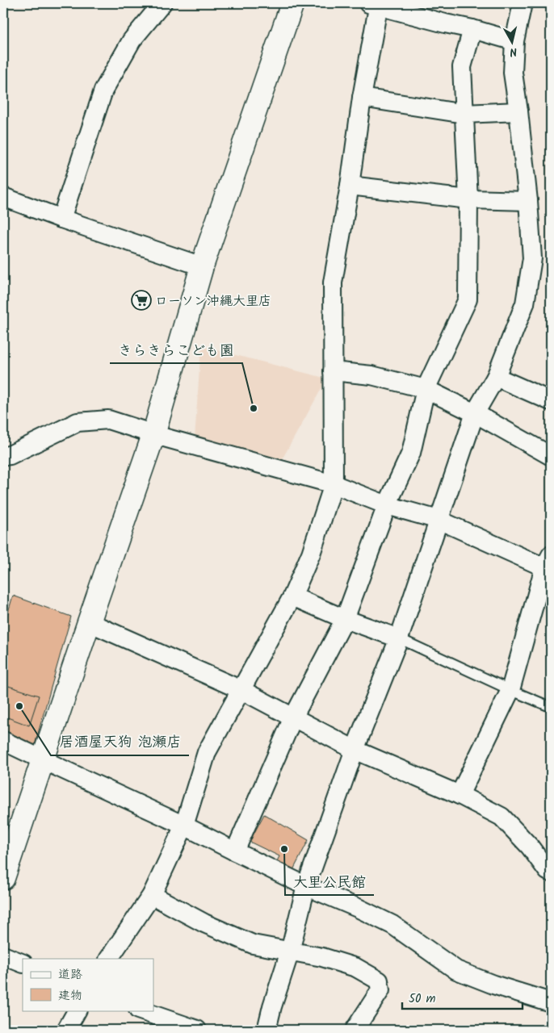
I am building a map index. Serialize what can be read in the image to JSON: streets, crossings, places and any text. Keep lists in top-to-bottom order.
{
  "places": {
    "supermarket": ["ローソン沖縄大里店"],
    "other": ["きらきらこども園", "居酒屋天狗 泡瀬店", "大里公民館"]
  },
  "legend": ["道路", "建物"],
  "scale_bar": "50 m",
  "north": "bottom"
}
